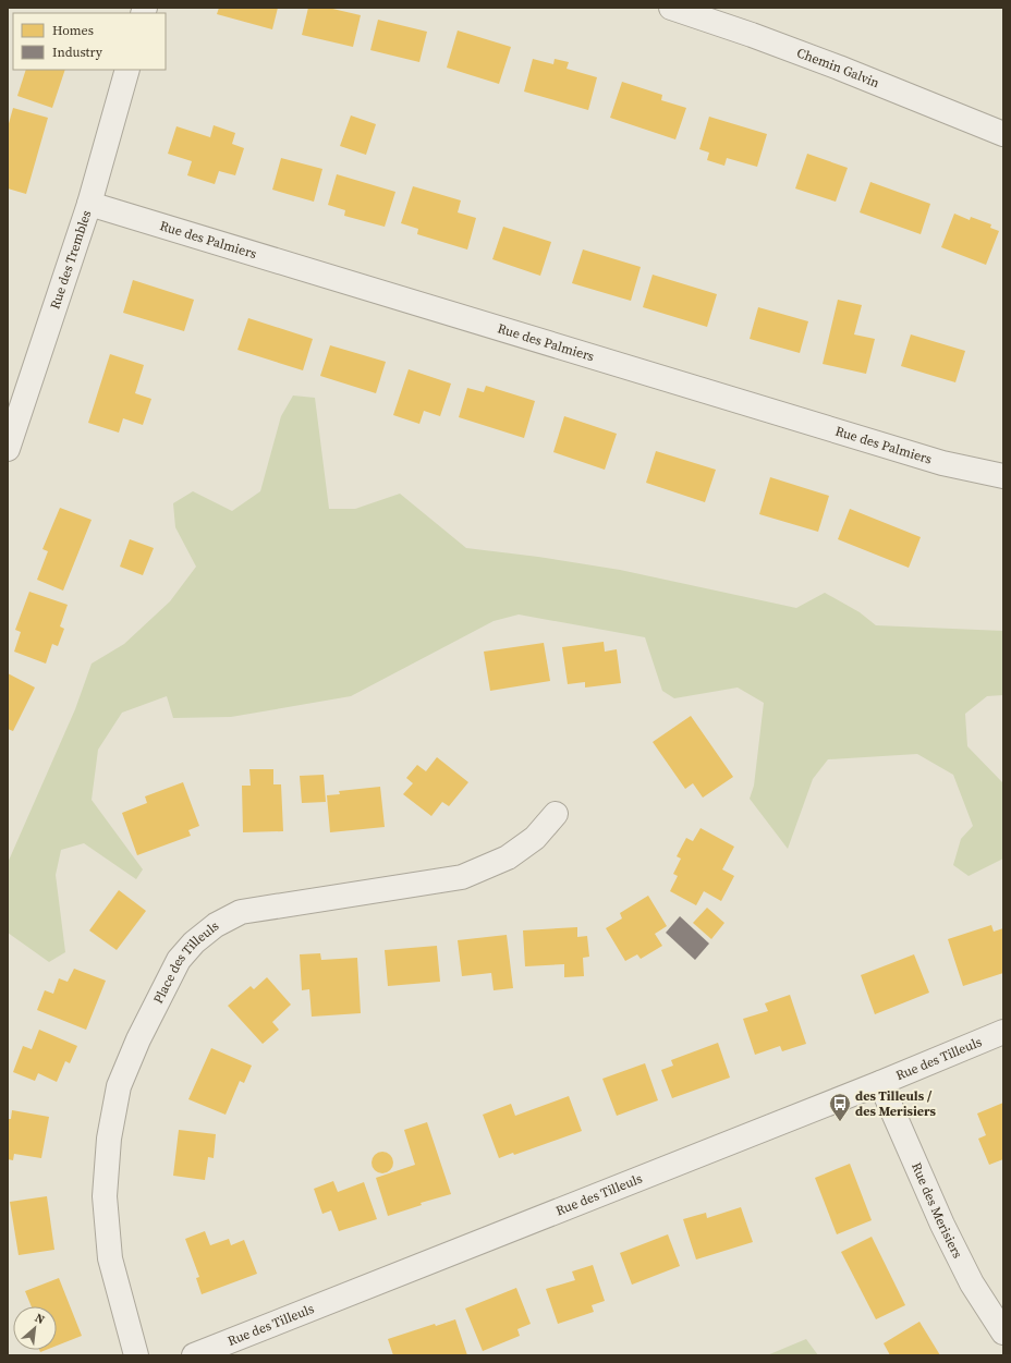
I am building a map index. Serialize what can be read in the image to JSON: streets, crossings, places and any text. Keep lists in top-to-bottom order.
{
  "streets": {
    "street": [
      "Chemin Galvin",
      "Rue des Palmiers",
      "Rue des Trembles",
      "Place des Tilleuls",
      "Rue des Tilleuls",
      "Rue des Merisiers"
    ]
  },
  "crossings": [
    ["Rue des Palmiers", "Rue des Trembles"],
    ["Rue des Tilleuls", "Rue des Merisiers"]
  ],
  "places": {
    "bus stop": ["des Tilleuls / des Merisiers"]
  },
  "legend": ["Homes", "Industry"],
  "north": "top right"
}
